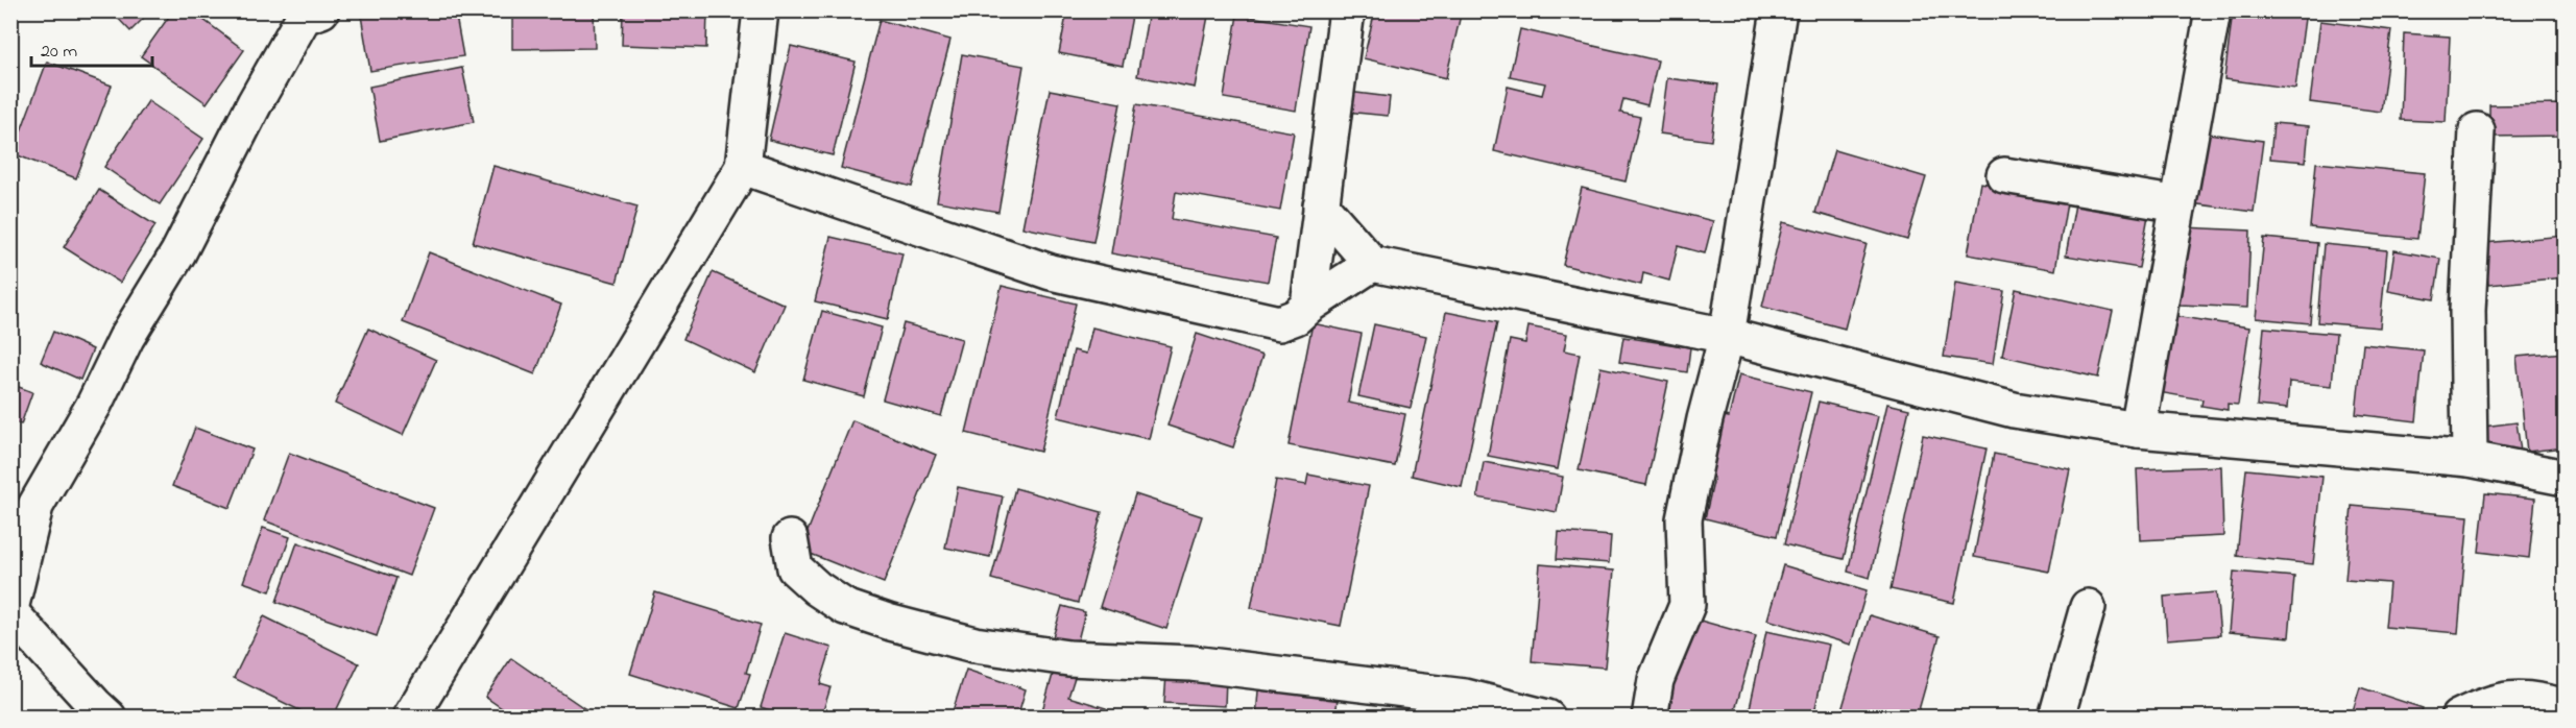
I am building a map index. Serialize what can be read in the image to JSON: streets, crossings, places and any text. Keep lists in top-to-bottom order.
{
  "scale_bar": "20 m"
}
